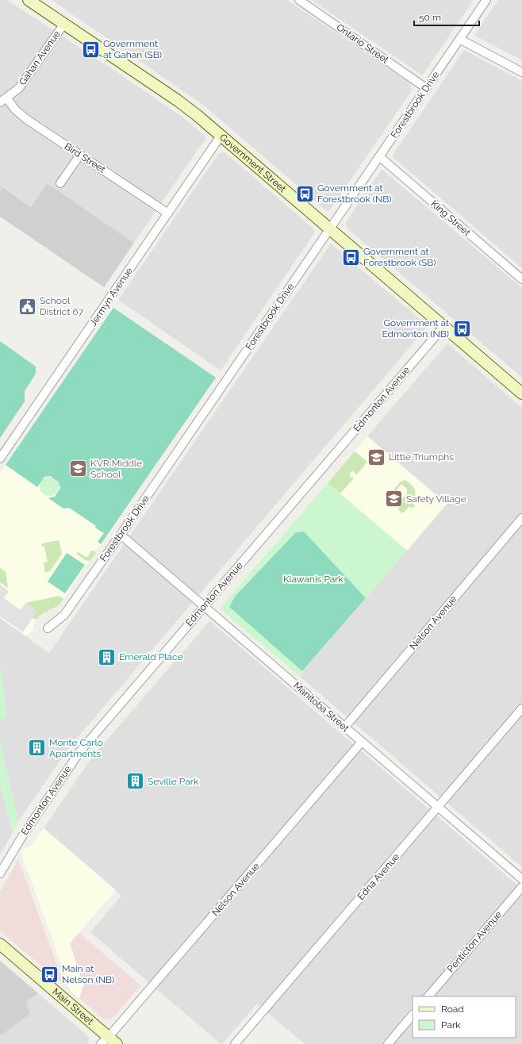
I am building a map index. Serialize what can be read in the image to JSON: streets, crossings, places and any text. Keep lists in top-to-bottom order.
{
  "streets": {
    "street": [
      "Ontario Street",
      "Gahan Avenue",
      "Forestbrook Drive",
      "Bird Street",
      "Government Street",
      "King Street",
      "Jermyn Avenue",
      "Edmonton Avenue",
      "Nelson Avenue",
      "Manitoba Street",
      "Edna Avenue",
      "Penticton Avenue",
      "Main Street"
    ]
  },
  "crossings": [
    ["Ontario Street", "Forestbrook Drive"],
    ["Gahan Avenue", "Bird Street"],
    ["Gahan Avenue", "Government Street"],
    ["Forestbrook Drive", "Government Street"],
    ["Forestbrook Drive", "King Street"],
    ["Forestbrook Drive", "Manitoba Street"],
    ["Bird Street", "Jermyn Avenue"],
    ["Government Street", "Jermyn Avenue"],
    ["Government Street", "Edmonton Avenue"],
    ["Edmonton Avenue", "Manitoba Street"],
    ["Nelson Avenue", "Manitoba Street"],
    ["Nelson Avenue", "Main Street"],
    ["Manitoba Street", "Edna Avenue"]
  ],
  "parks": ["Kiawanis Park"],
  "places": {
    "bus stop": [
      "Government at Gahan (SB)",
      "Government at Forestbrook (NB)",
      "Government at Forestbrook (SB)",
      "Government at Edmonton (NB)",
      "Main at Nelson (NB)"
    ],
    "public building": ["School District 67"],
    "school or university": ["Little Triumphs", "KVR Middle School", "Safety Village"],
    "building": ["Emerald Place", "Monte Carlo Apartments", "Seville Park"]
  },
  "legend": ["Road", "Park"],
  "scale_bar": "50 m"
}
